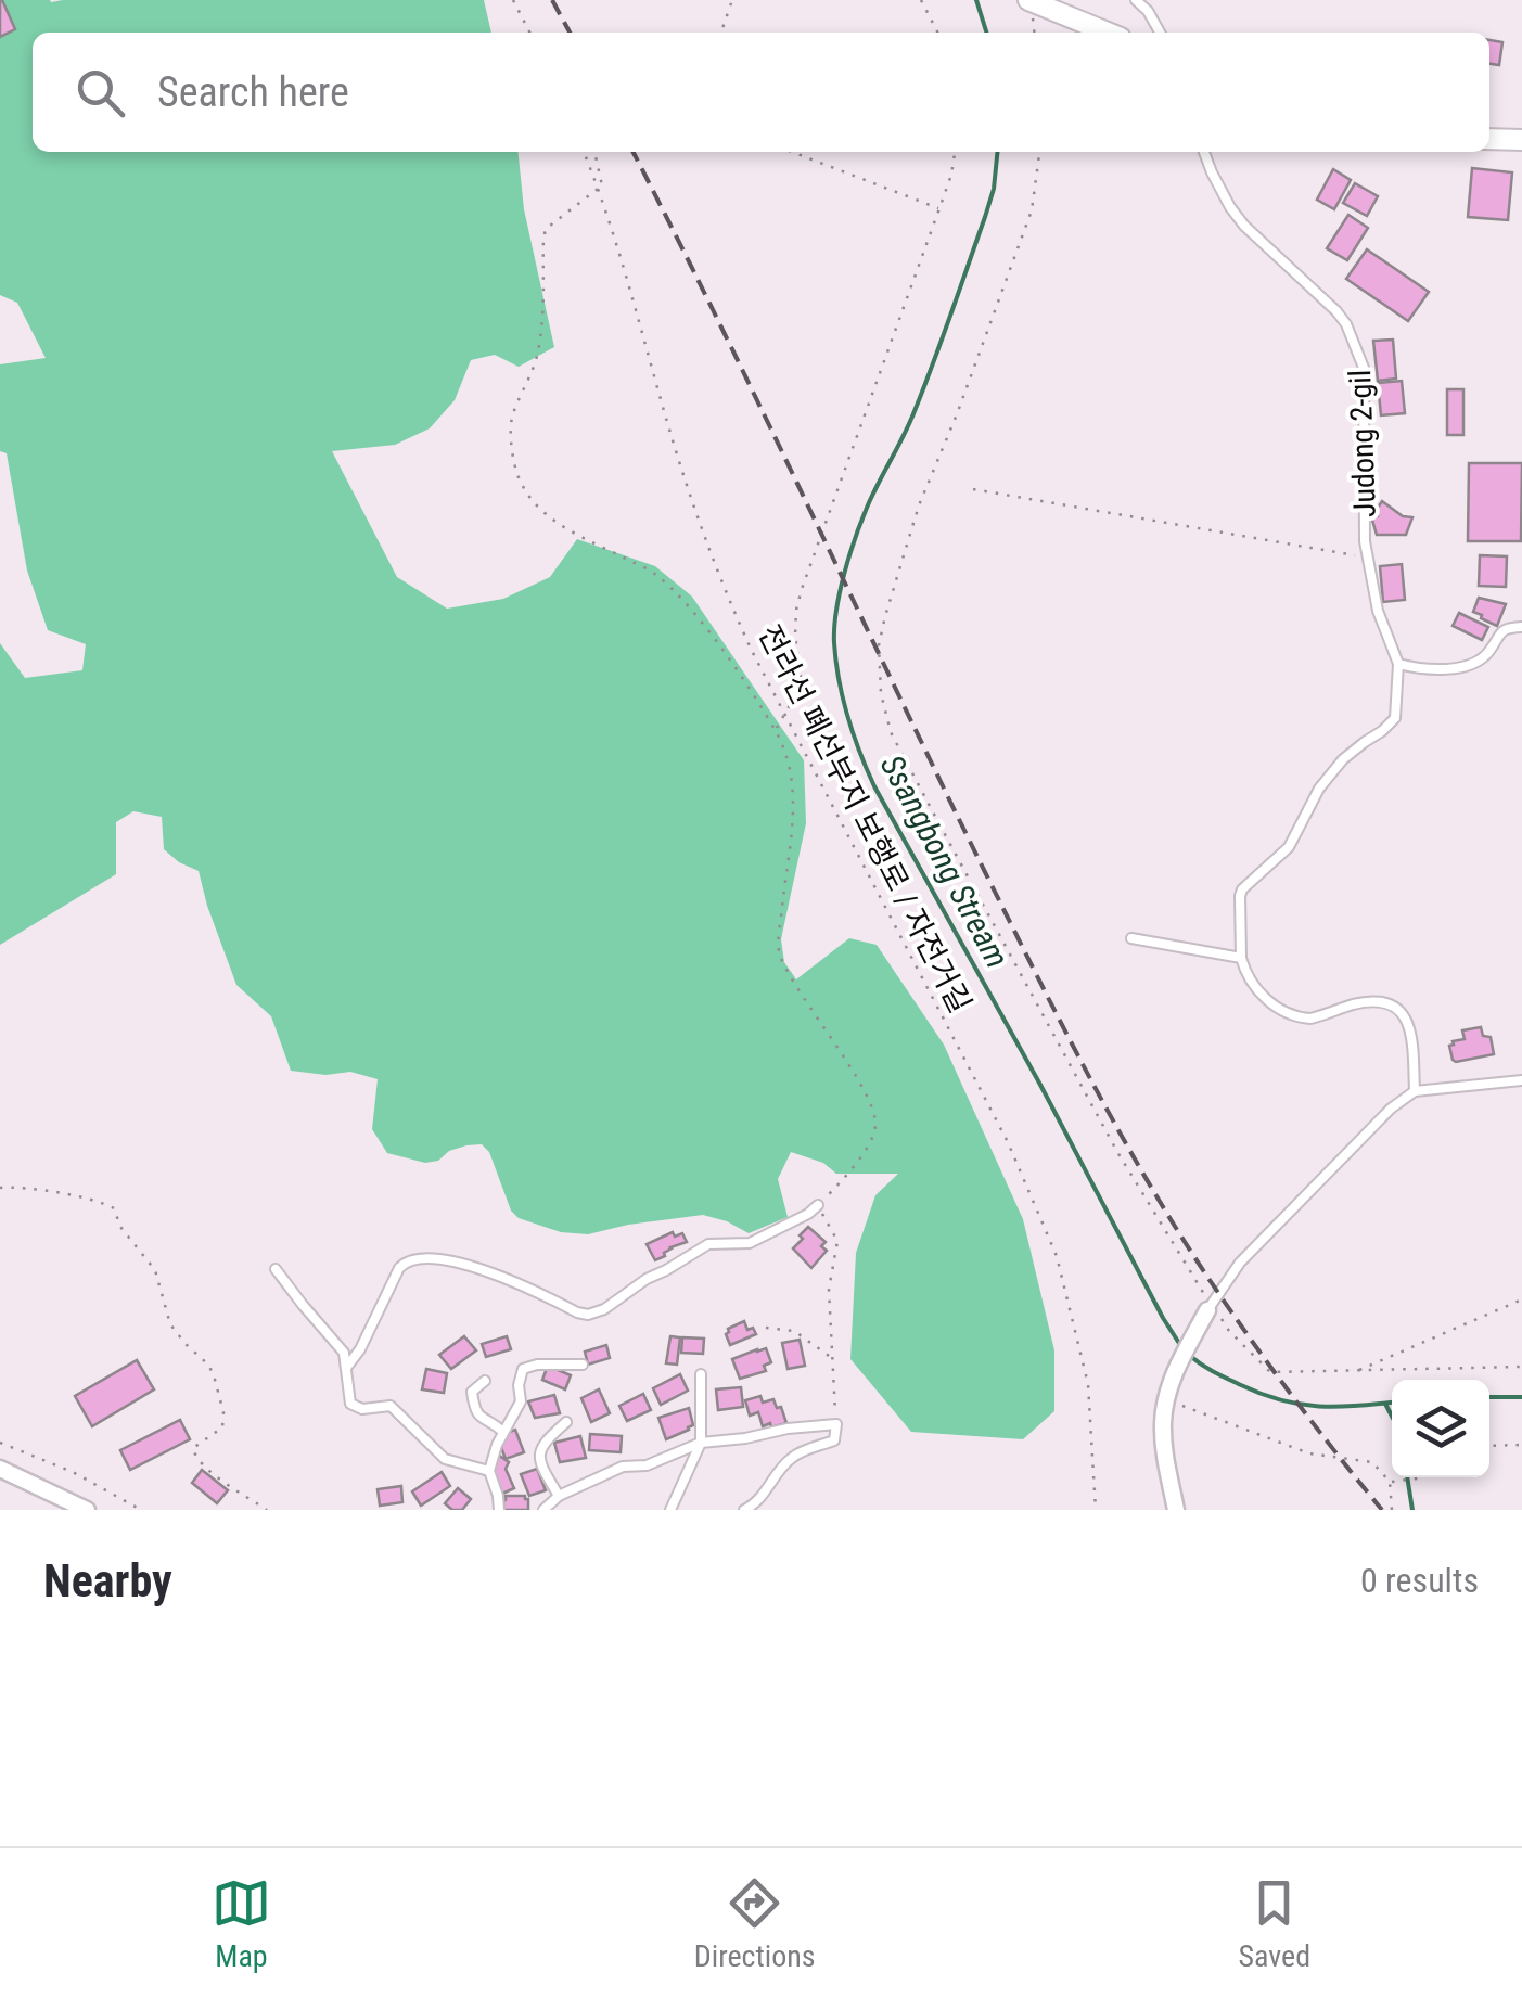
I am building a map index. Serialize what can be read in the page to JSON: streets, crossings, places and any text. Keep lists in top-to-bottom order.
{
  "streets": {
    "lane": ["Judong 2-gil"],
    "path": ["전라선 폐선부지 보행로 / 자전거길"]
  },
  "water": ["Ssangbong Stream"],
  "page": {
    "search": "Search here",
    "heading": ["Nearby", "0 results"],
    "nav": ["Map", "Directions", "Saved"]
  }
}
